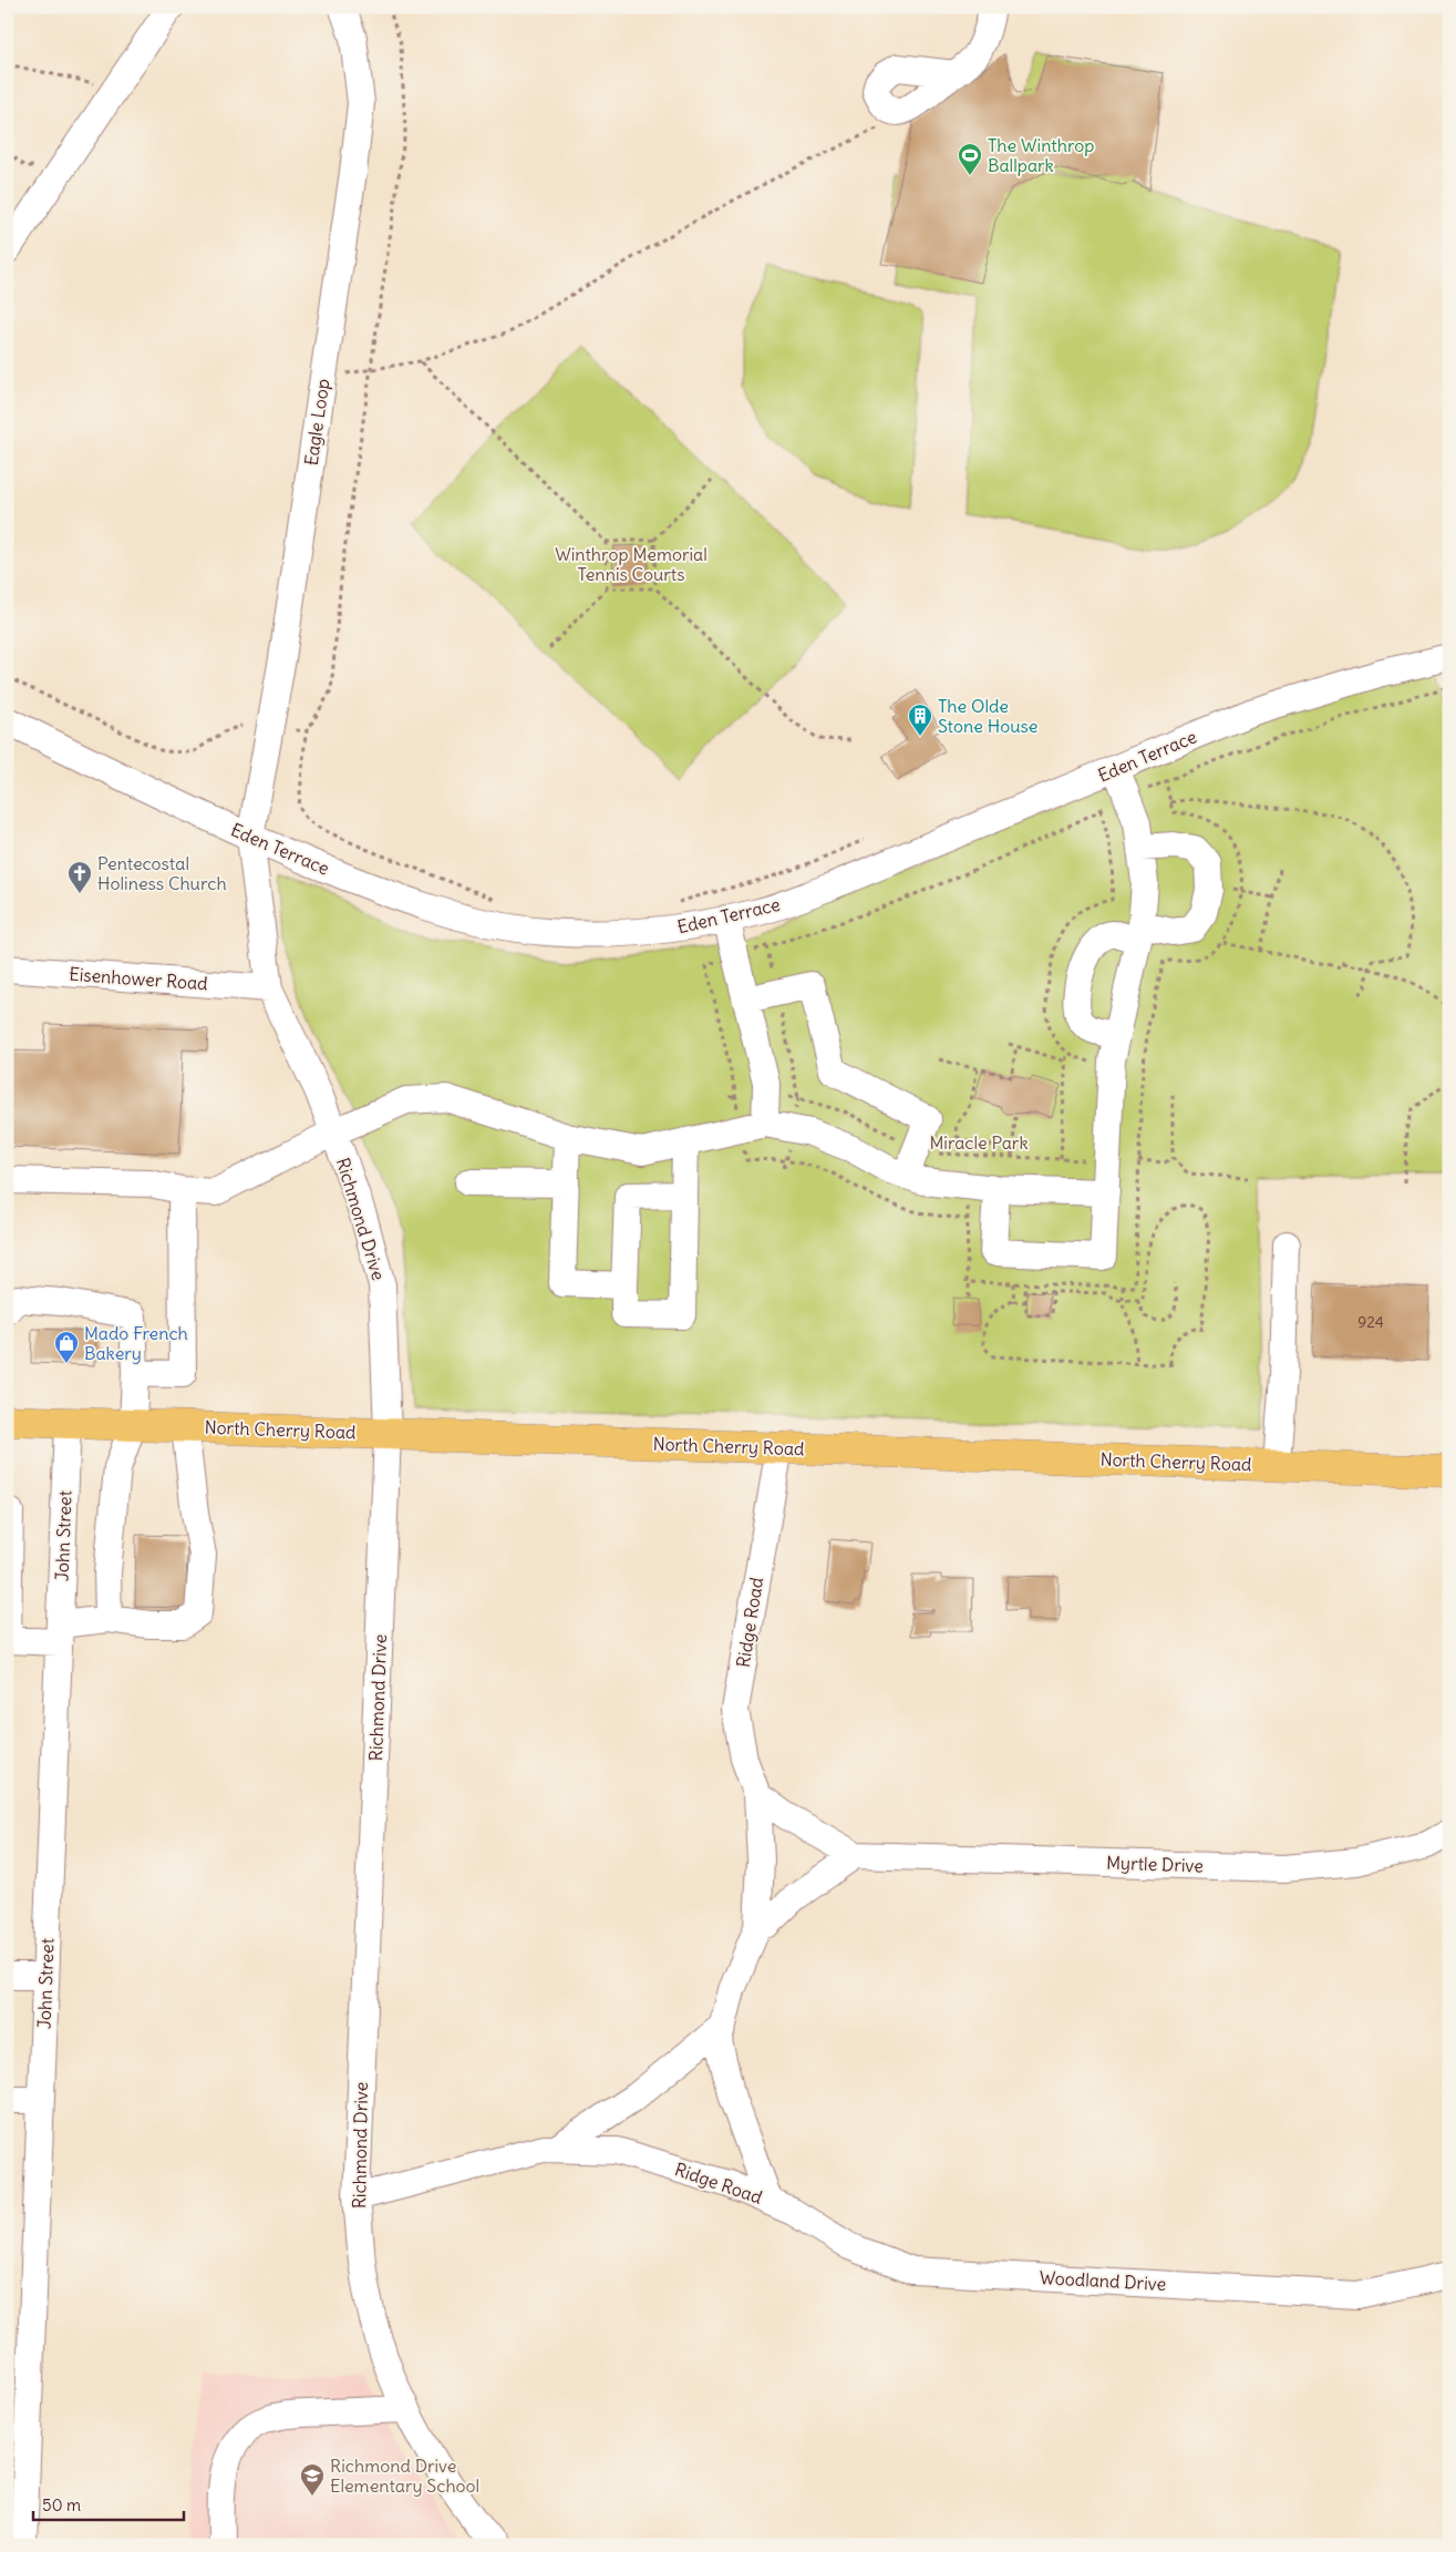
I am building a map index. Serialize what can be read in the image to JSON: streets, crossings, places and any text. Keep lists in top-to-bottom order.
{
  "streets": {
    "main road": ["North Cherry Road"],
    "street": [
      "Eagle Loop",
      "Eden Terrace",
      "Eisenhower Road",
      "Richmond Drive",
      "John Street",
      "Ridge Road",
      "Myrtle Drive",
      "Woodland Drive"
    ]
  },
  "crossings": [
    ["Eagle Loop", "Eden Terrace"],
    ["Eagle Loop", "Richmond Drive"],
    ["Eden Terrace", "Richmond Drive"],
    ["Eisenhower Road", "Richmond Drive"],
    ["Richmond Drive", "North Cherry Road"],
    ["Richmond Drive", "Ridge Road"],
    ["North Cherry Road", "John Street"],
    ["North Cherry Road", "Ridge Road"],
    ["Ridge Road", "Woodland Drive"]
  ],
  "parks": ["Winthrop Memorial Tennis Courts", "Miracle Park"],
  "places": {
    "sports": ["The Winthrop Ballpark"],
    "building": ["The Olde Stone House"],
    "church": ["Pentecostal Holiness Church"],
    "shop": ["Mado French Bakery"],
    "school or university": ["Richmond Drive Elementary School"]
  },
  "house_numbers": ["924"],
  "scale_bar": "50 m"
}
